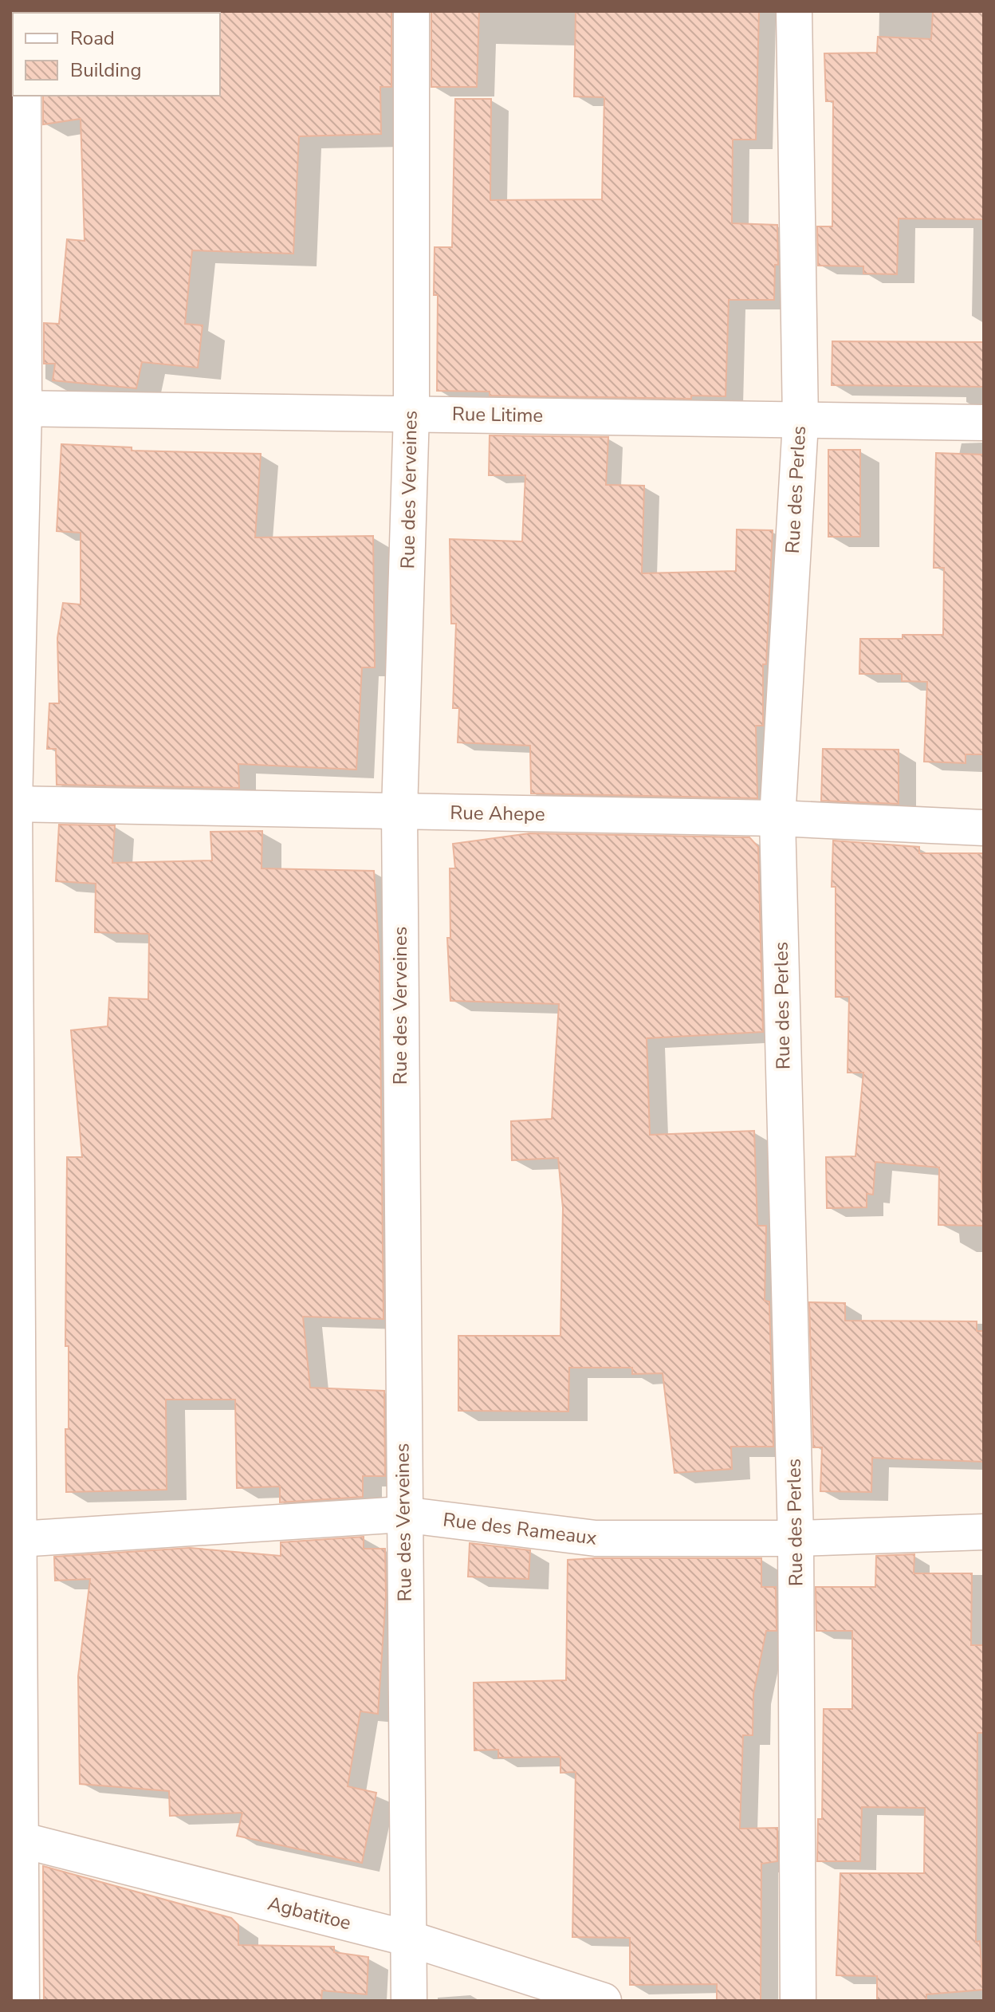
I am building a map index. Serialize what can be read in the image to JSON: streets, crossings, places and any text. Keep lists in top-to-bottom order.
{
  "streets": {
    "street": [
      "Rue Litime",
      "Rue des Verveines",
      "Rue des Perles",
      "Rue Ahepe",
      "Rue des Rameaux",
      "Agbatitoe"
    ]
  },
  "crossings": [
    ["Rue Litime", "Rue des Verveines"],
    ["Rue Litime", "Rue des Perles"],
    ["Rue des Verveines", "Rue Ahepe"],
    ["Rue des Verveines", "Rue des Rameaux"],
    ["Rue des Verveines", "Agbatitoe"],
    ["Rue des Perles", "Rue Ahepe"],
    ["Rue des Perles", "Rue des Rameaux"]
  ],
  "legend": ["Road", "Building"]
}
